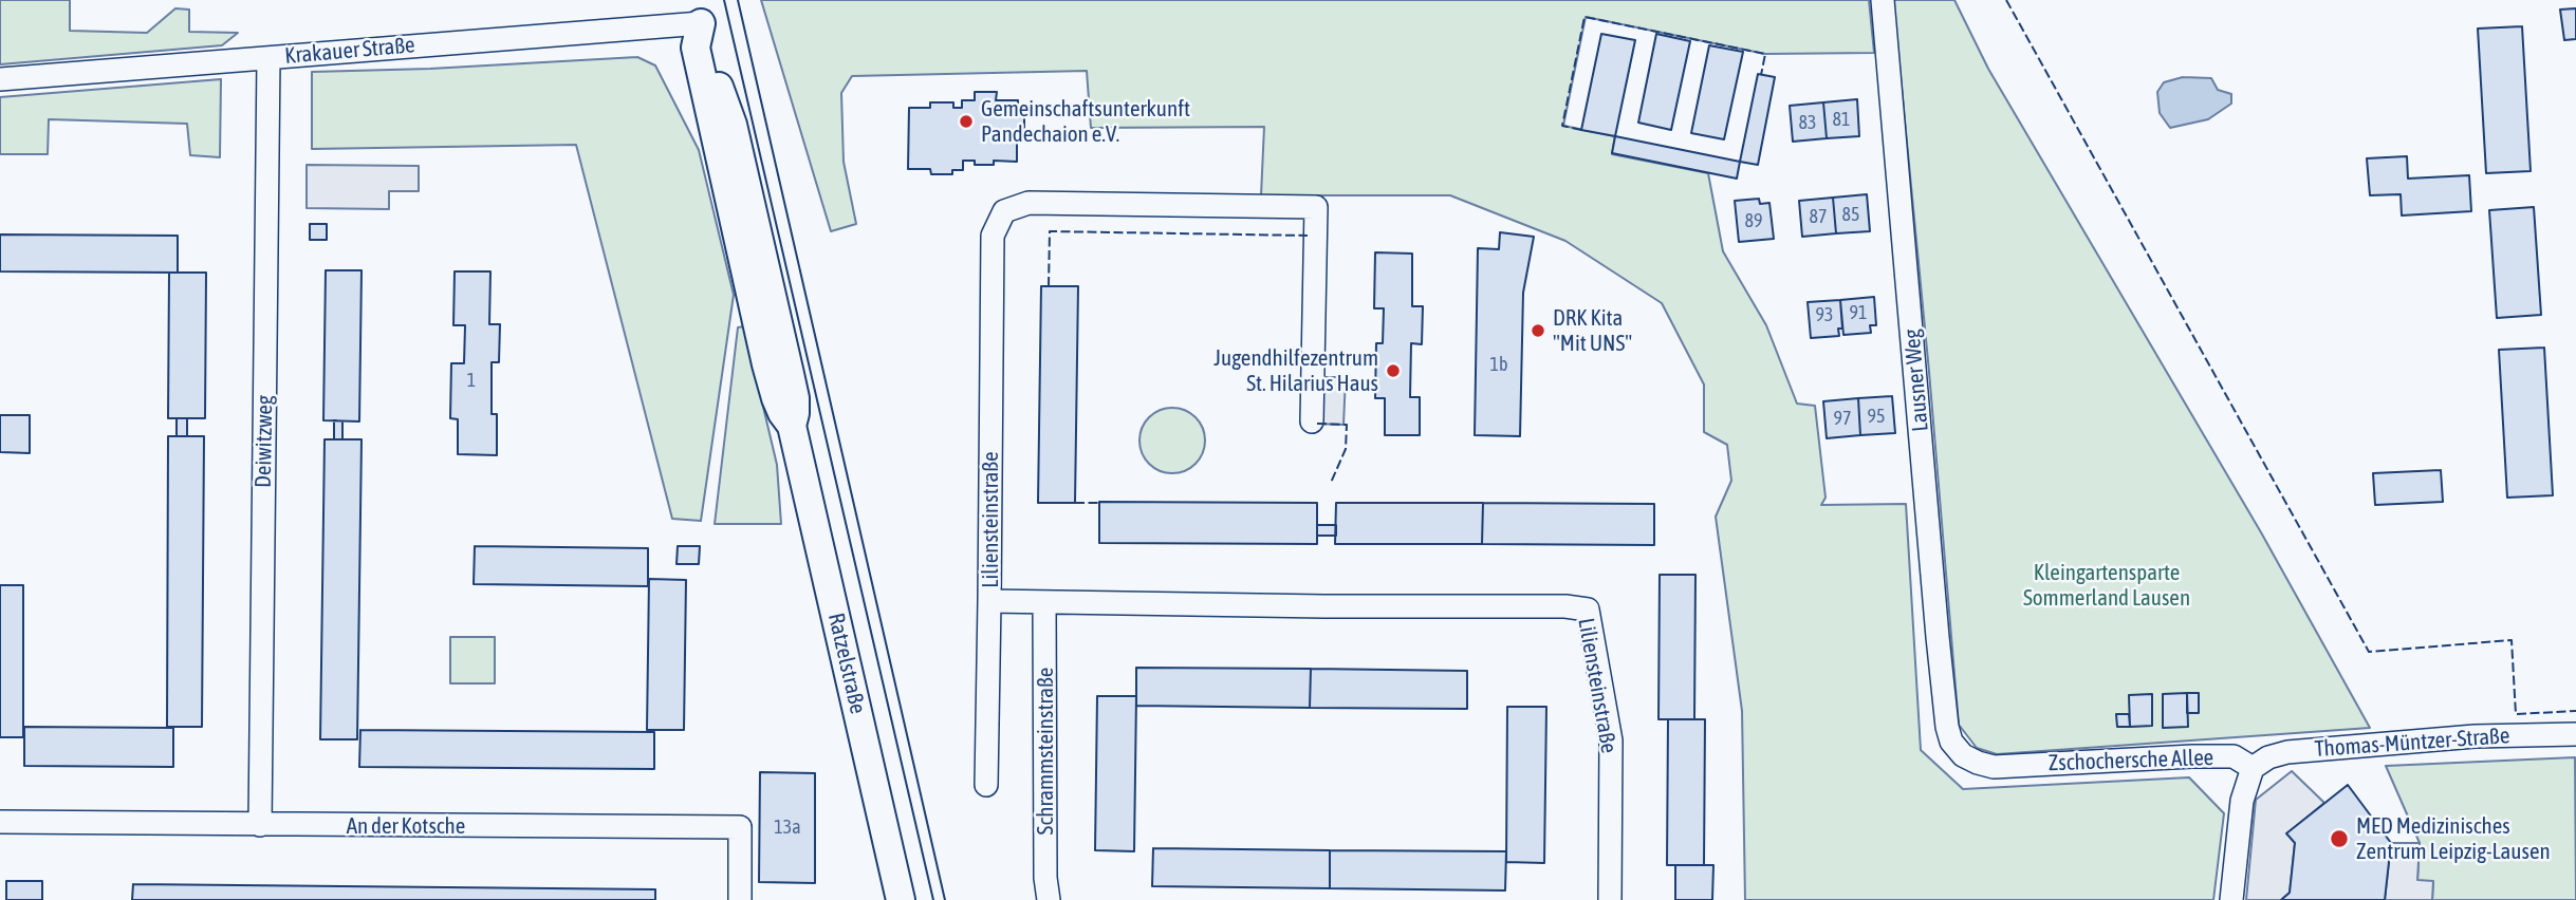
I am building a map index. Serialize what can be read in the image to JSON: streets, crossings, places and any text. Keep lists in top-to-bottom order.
{
  "streets": {
    "main road": ["Ratzelstraße"],
    "street": [
      "Krakauer Straße",
      "Lausner Weg",
      "Deiwitzweg",
      "Liliensteinstraße",
      "Thomas-Müntzer-Straße",
      "Schrammsteinstraße",
      "Zschochersche Allee",
      "An der Kotsche"
    ]
  },
  "crossings": [
    ["Krakauer Straße", "Deiwitzweg"],
    ["Krakauer Straße", "Ratzelstraße"],
    ["Lausner Weg", "Zschochersche Allee"],
    ["Deiwitzweg", "An der Kotsche"],
    ["Liliensteinstraße", "Schrammsteinstraße"],
    ["Thomas-Müntzer-Straße", "Zschochersche Allee"]
  ],
  "parks": ["Kleingartensparte Sommerland Lausen"],
  "places": [
    "Gemeinschaftsunterkunft Pandechaion e.V.",
    "DRK Kita \"Mit UNS\"",
    "Jugendhilfezentrum St. Hilarius Haus",
    "MED Medizinisches Zentrum Leipzig-Lausen"
  ],
  "house_numbers": [
    "81",
    "83",
    "85",
    "87",
    "89",
    "91",
    "93",
    "1b",
    "1",
    "95",
    "97",
    "13a"
  ]
}
